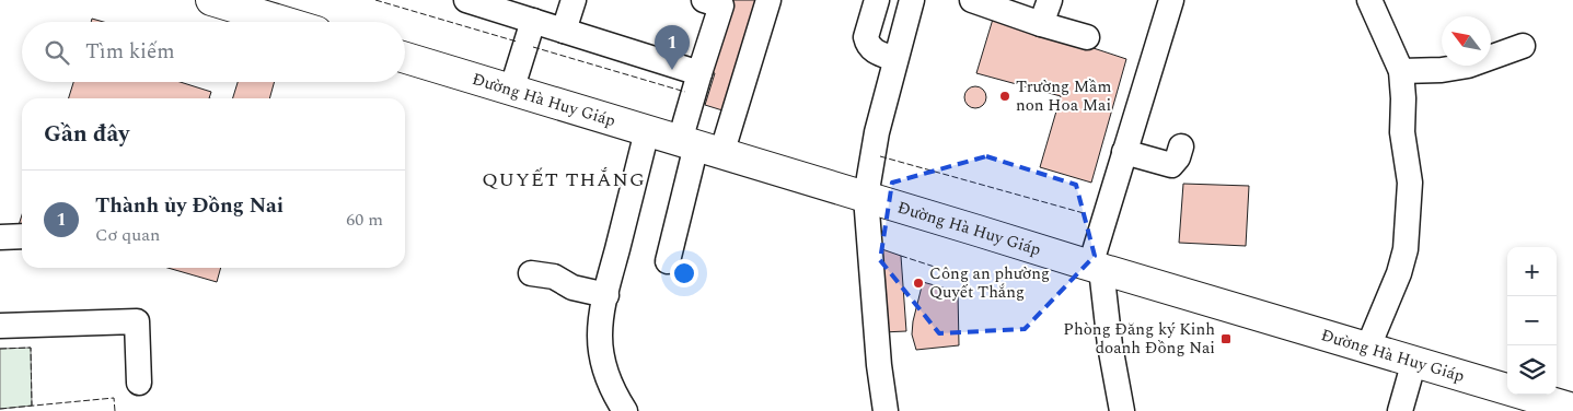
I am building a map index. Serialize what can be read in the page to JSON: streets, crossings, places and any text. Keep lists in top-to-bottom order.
{
  "streets": {
    "main road": ["Đường Hà Huy Giáp"]
  },
  "districts": ["QUYẾT THẮNG"],
  "places": {
    "other": ["Trường Mầm non Hoa Mai", "Công an phường Quyết Thắng"],
    "transit": ["Phòng Đăng ký Kinh doanh Đồng Nai"]
  },
  "north": "top left",
  "page": {
    "search": "Tìm kiếm",
    "pins": "1",
    "heading": "Gần đây",
    "list": [
      {
        "mark": "1",
        "name": "Thành ủy Đồng Nai",
        "note": "Cơ quan",
        "value": "60 m"
      }
    ],
    "map_buttons": ["+", "−"]
  }
}
